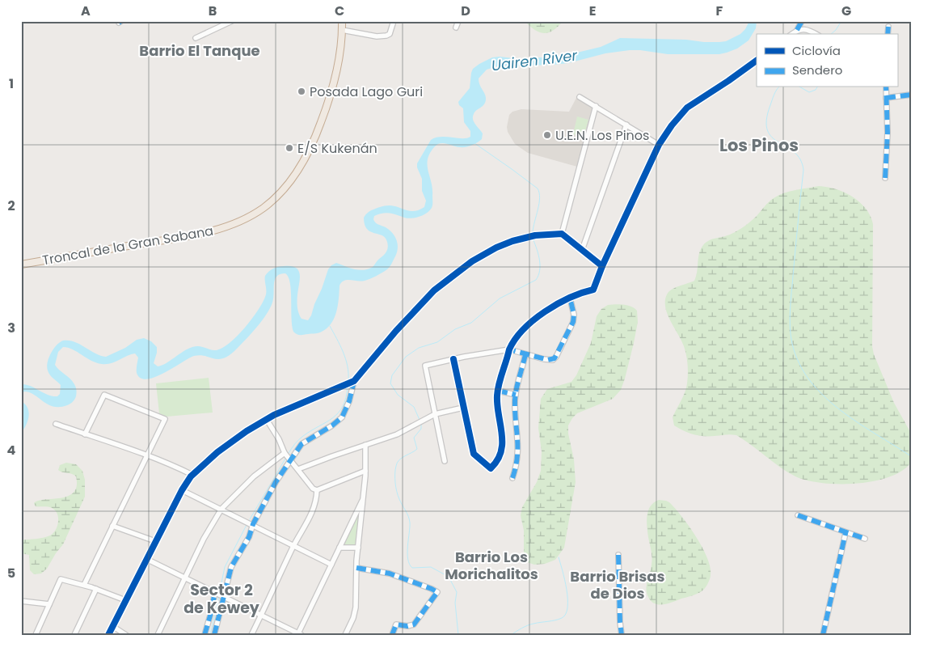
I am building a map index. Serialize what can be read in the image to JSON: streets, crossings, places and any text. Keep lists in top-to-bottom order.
{
  "streets": {
    "highway": ["Troncal de la Gran Sabana"]
  },
  "districts": [
    "Barrio El Tanque",
    "Los Pinos",
    "Barrio Los Morichalitos",
    "Barrio Brisas de Dios",
    "Sector 2 de Kewey"
  ],
  "water": ["Uairen River"],
  "places": ["Posada Lago Guri", "U.E.N. Los Pinos", "E/S Kukenán"],
  "legend": ["Ciclovía", "Sendero"],
  "grid": {
    "columns": [
      "A",
      "B",
      "C",
      "D",
      "E",
      "F",
      "G"
    ],
    "rows": [
      "1",
      "2",
      "3",
      "4",
      "5"
    ]
  }
}
